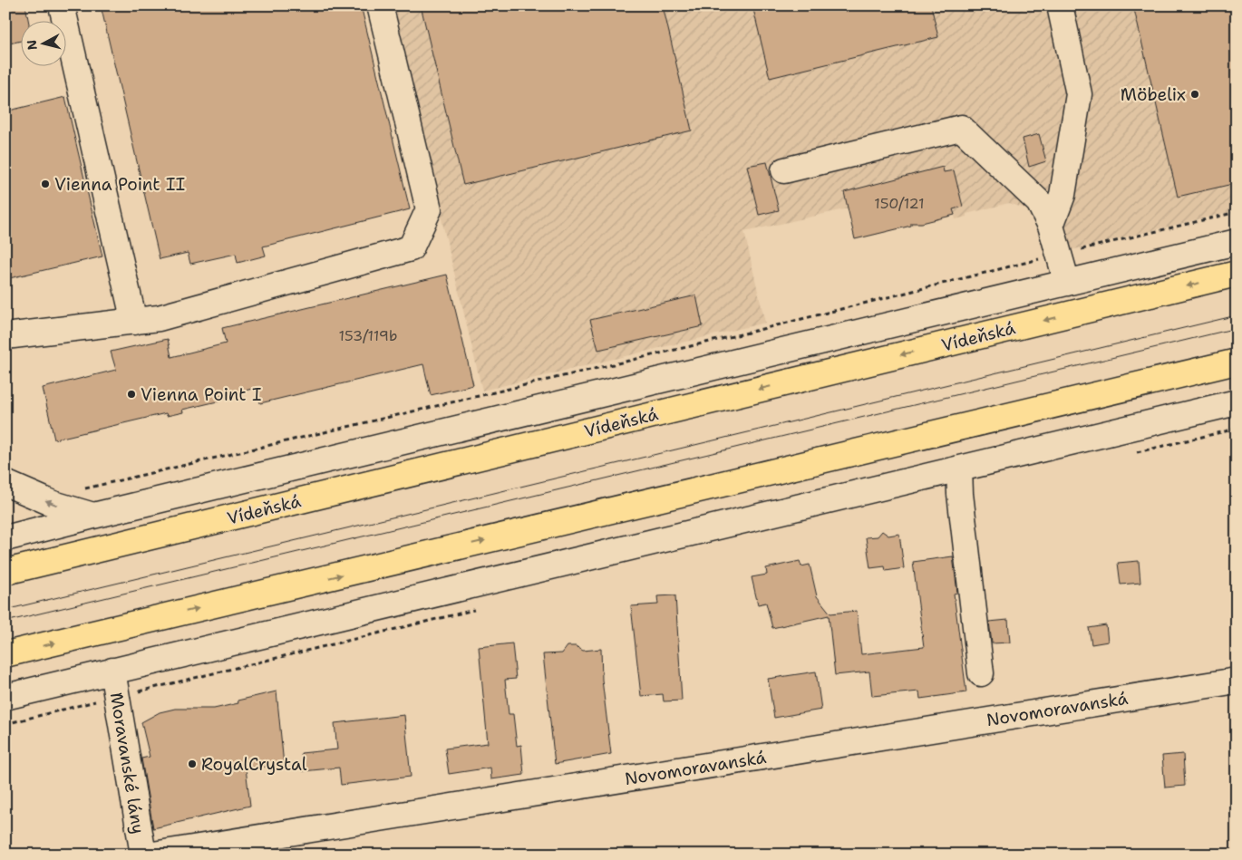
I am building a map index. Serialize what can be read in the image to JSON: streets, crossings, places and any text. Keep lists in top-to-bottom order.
{
  "streets": {
    "highway": ["Vídeňská"],
    "street": ["Novomoravanská", "Moravanské lány"]
  },
  "places": [
    "Möbelix",
    "Vienna Point II",
    "Vienna Point I",
    "RoyalCrystal"
  ],
  "house_numbers": ["150/121", "153/119b"],
  "north": "left"
}
